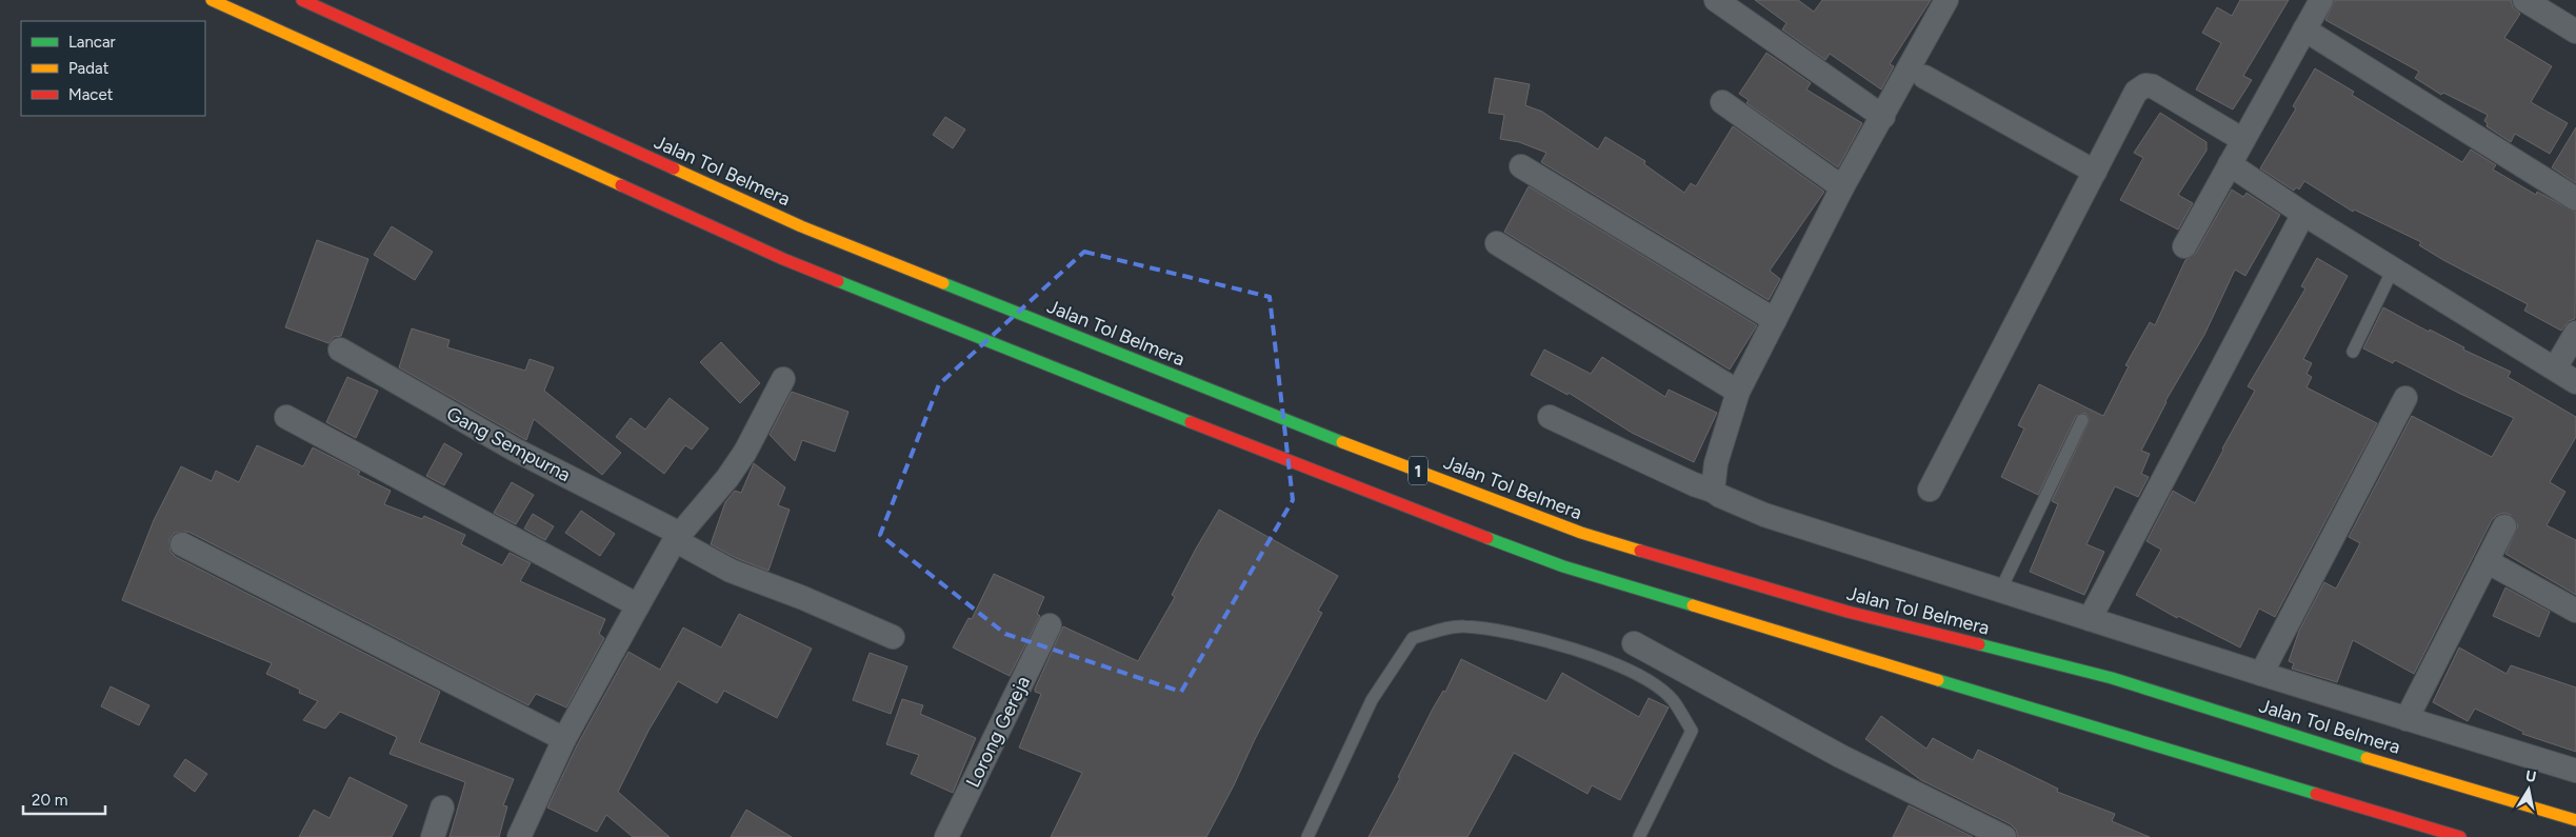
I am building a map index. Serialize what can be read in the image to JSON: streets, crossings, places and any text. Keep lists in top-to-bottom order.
{
  "streets": {
    "highway": ["Jalan Tol Belmera", "1"],
    "street": ["Gang Sempurna", "Lorong Gereja"]
  },
  "legend": ["Lancar", "Padat", "Macet"],
  "scale_bar": "20 m",
  "north": "top"
}
